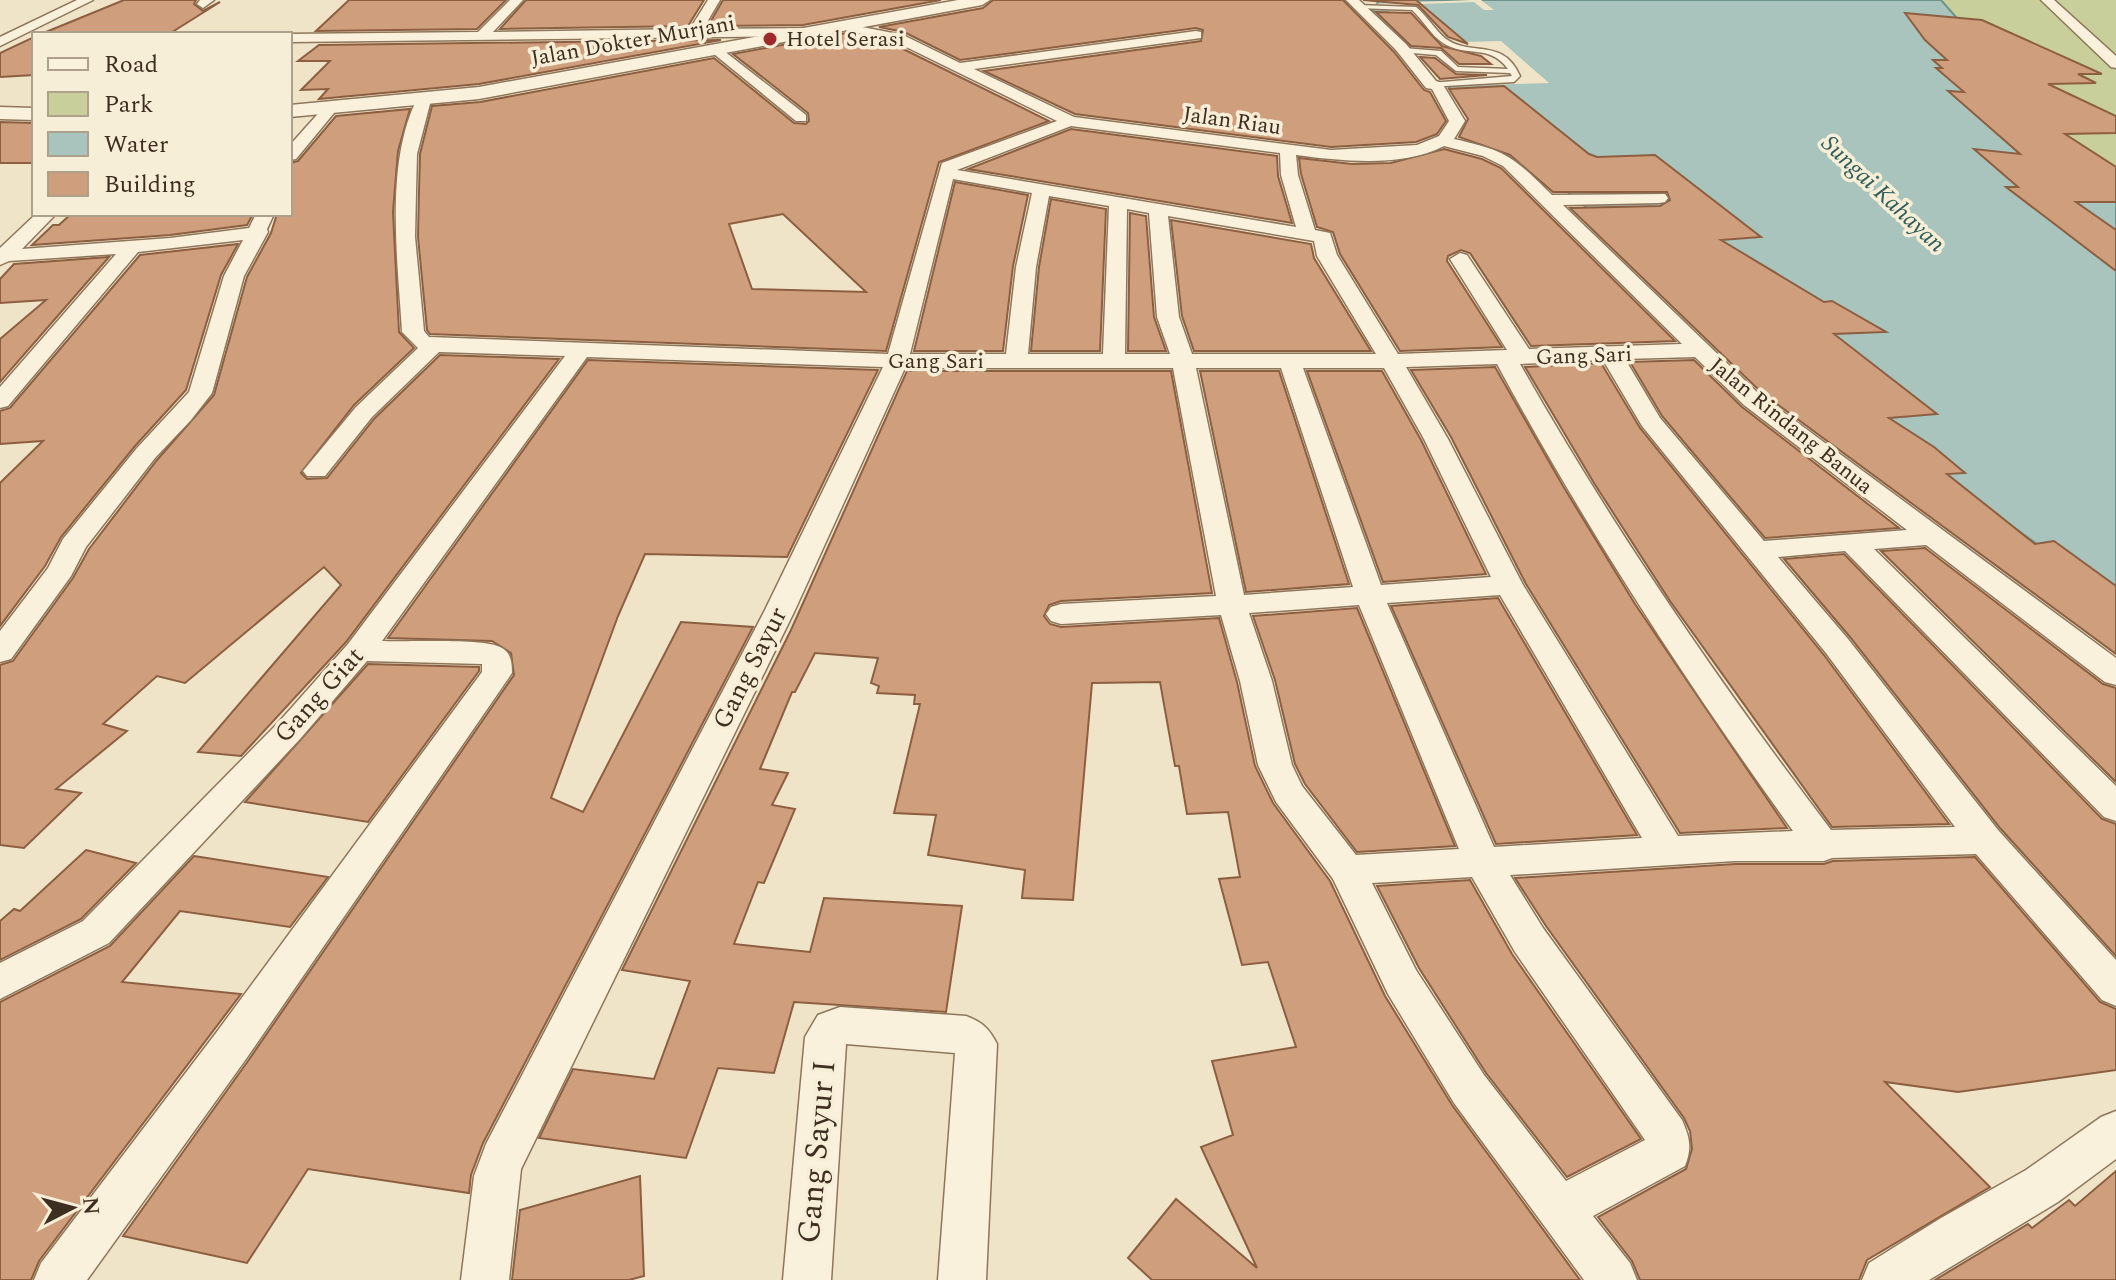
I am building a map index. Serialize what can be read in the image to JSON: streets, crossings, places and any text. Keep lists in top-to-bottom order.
{
  "streets": {
    "street": [
      "Jalan Dokter Murjani",
      "Jalan Riau",
      "Gang Sari",
      "Jalan Rindang Banua",
      "Gang Sayur",
      "Gang Giat",
      "Gang Sayur I"
    ]
  },
  "crossings": [
    ["Jalan Dokter Murjani", "Jalan Riau"],
    ["Jalan Riau", "Jalan Rindang Banua"],
    ["Gang Sari", "Jalan Rindang Banua"],
    ["Gang Sari", "Gang Sayur"],
    ["Gang Sari", "Gang Giat"]
  ],
  "water": ["Sungai Kahayan"],
  "places": ["Hotel Serasi"],
  "legend": [
    "Road",
    "Park",
    "Water",
    "Building"
  ],
  "north": "right"
}
